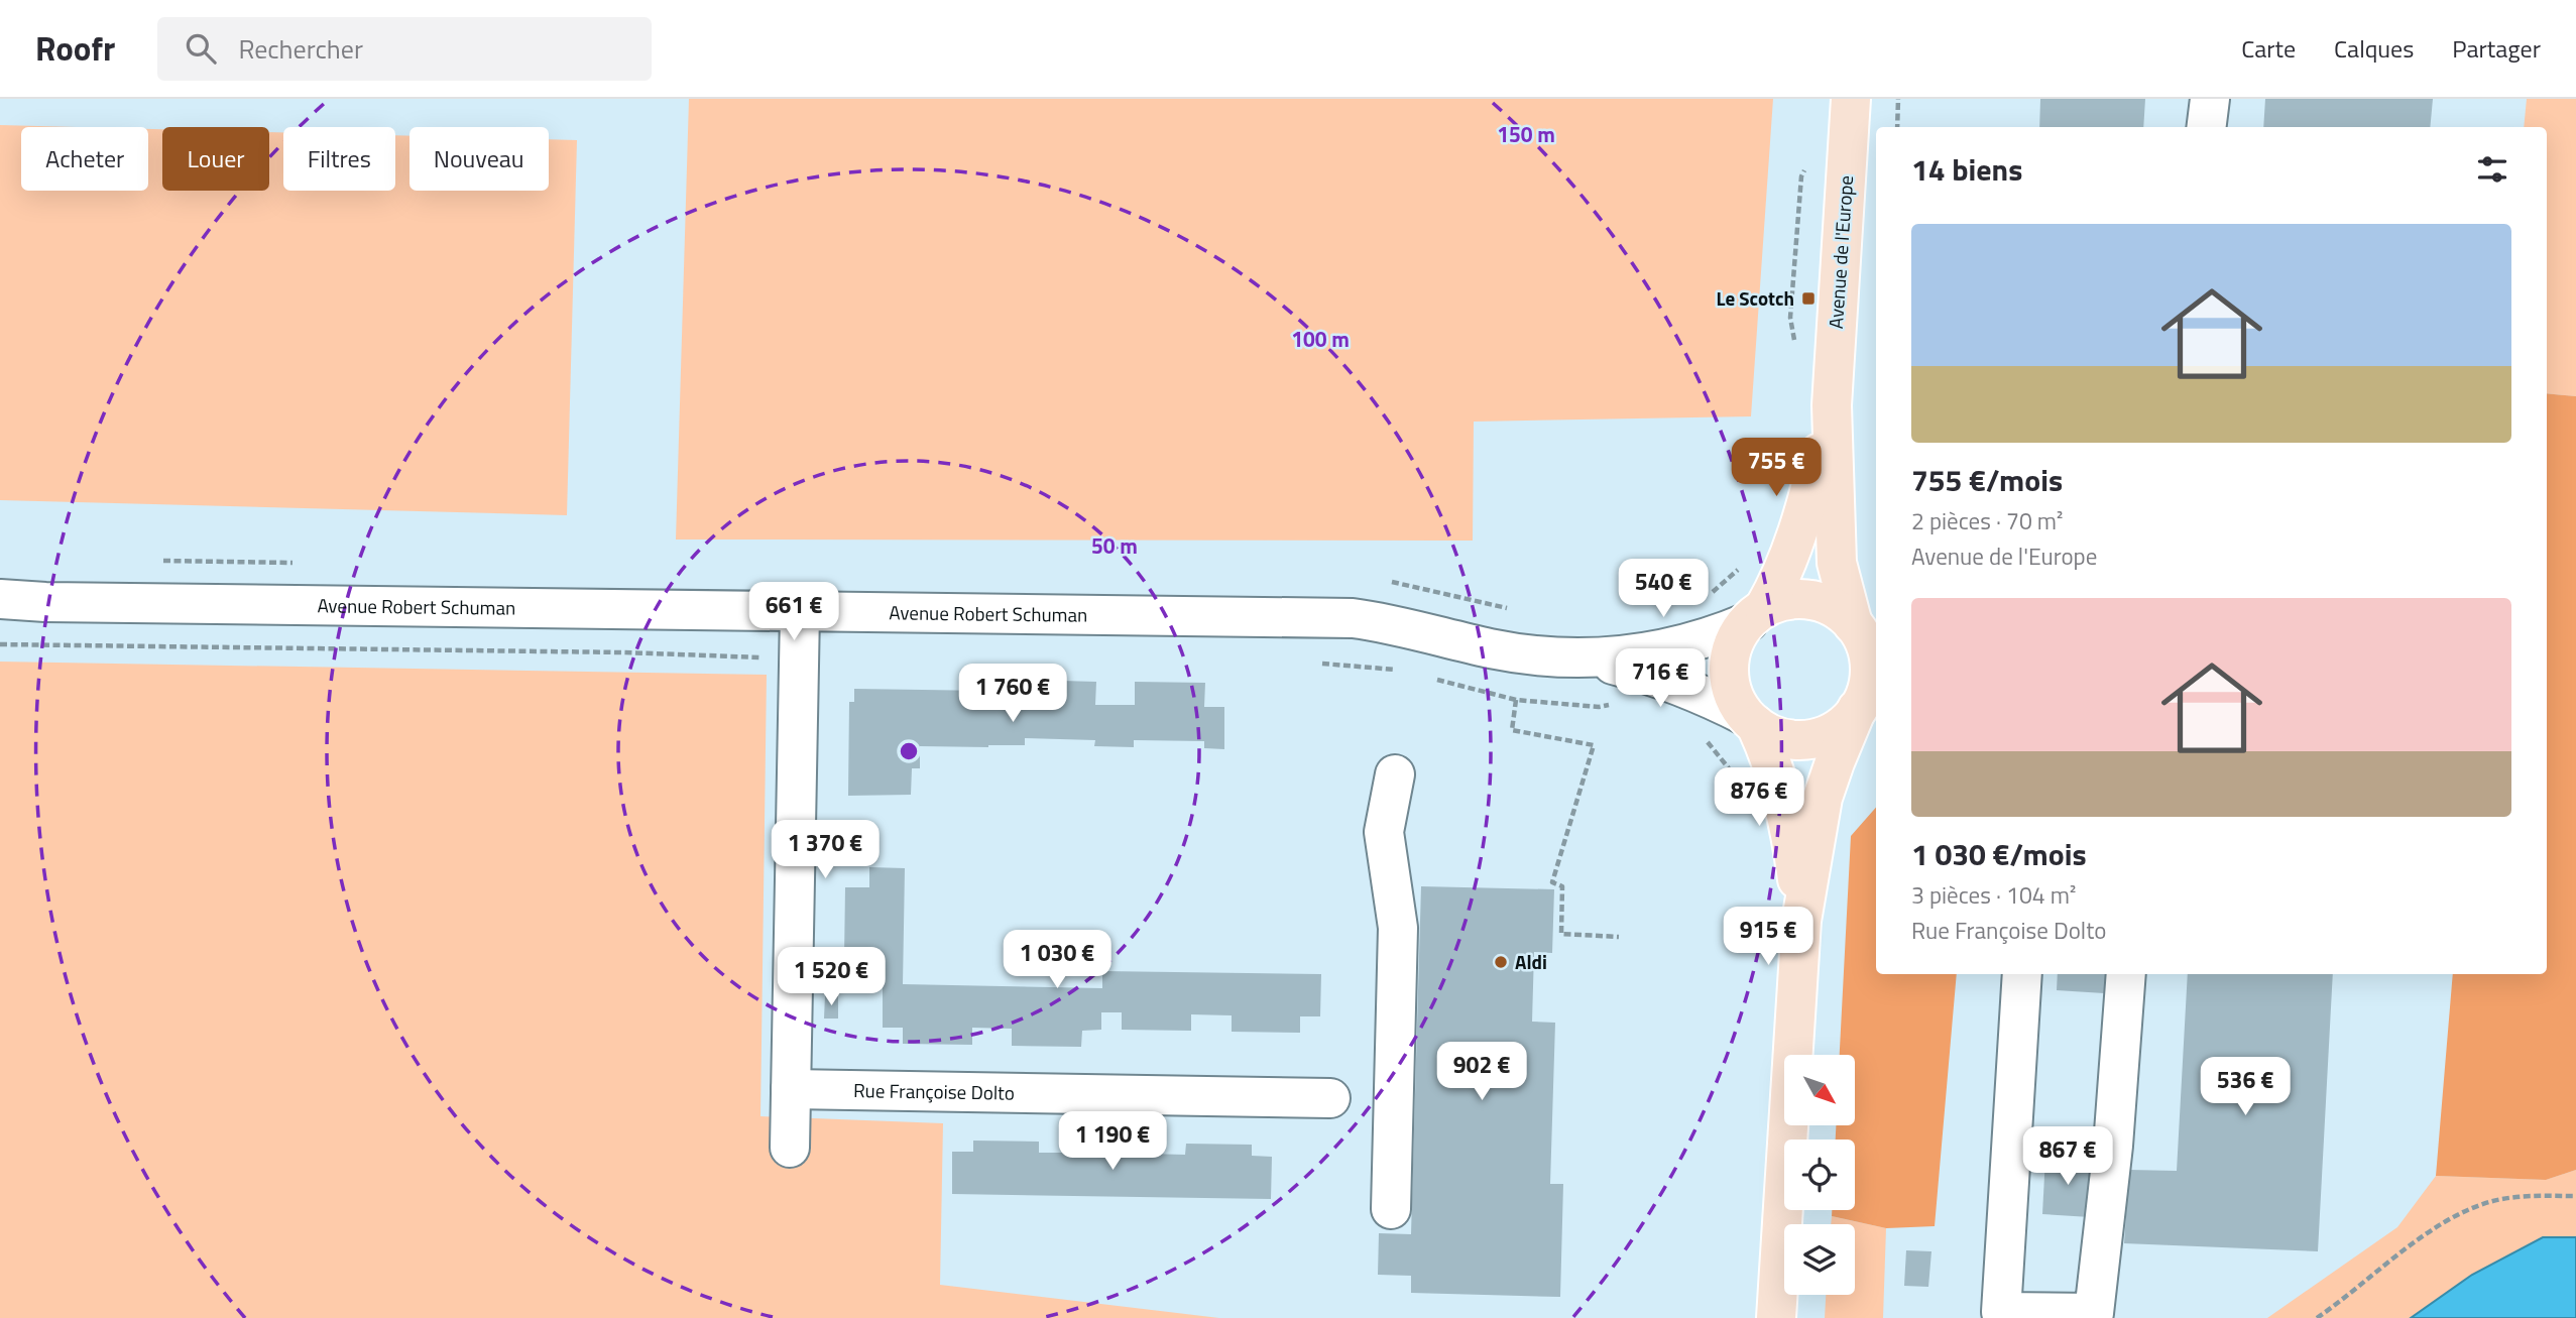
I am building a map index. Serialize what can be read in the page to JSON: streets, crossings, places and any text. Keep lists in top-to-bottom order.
{
  "streets": {
    "main road": ["Avenue de l'Europe"],
    "street": ["Avenue Robert Schuman", "Rue Françoise Dolto"]
  },
  "crossings": [
    ["Avenue de l'Europe", "Avenue Robert Schuman"]
  ],
  "places": {
    "transit": ["Le Scotch"],
    "other": ["Aldi"]
  },
  "north": "bottom right",
  "page": {
    "header": "Roofr",
    "search": "Rechercher",
    "nav": ["Carte", "Calques", "Partager"],
    "chip": [
      "Acheter",
      "Louer",
      "Filtres",
      "Nouveau"
    ],
    "heading": "14 biens",
    "list": [
      {
        "name": "755 €/mois",
        "note": "2 pièces · 70 m² · Avenue de l'Europe"
      },
      {
        "name": "1 030 €/mois",
        "note": "3 pièces · 104 m² · Rue Françoise Dolto"
      }
    ],
    "price": [
      "755 €",
      "540 €",
      "661 €",
      "716 €",
      "1 760 €",
      "876 €",
      "1 370 €",
      "915 €",
      "1 030 €",
      "1 520 €",
      "902 €",
      "536 €",
      "1 190 €",
      "867 €"
    ]
  },
  "rings": ["150 m", "100 m", "50 m"]
}
